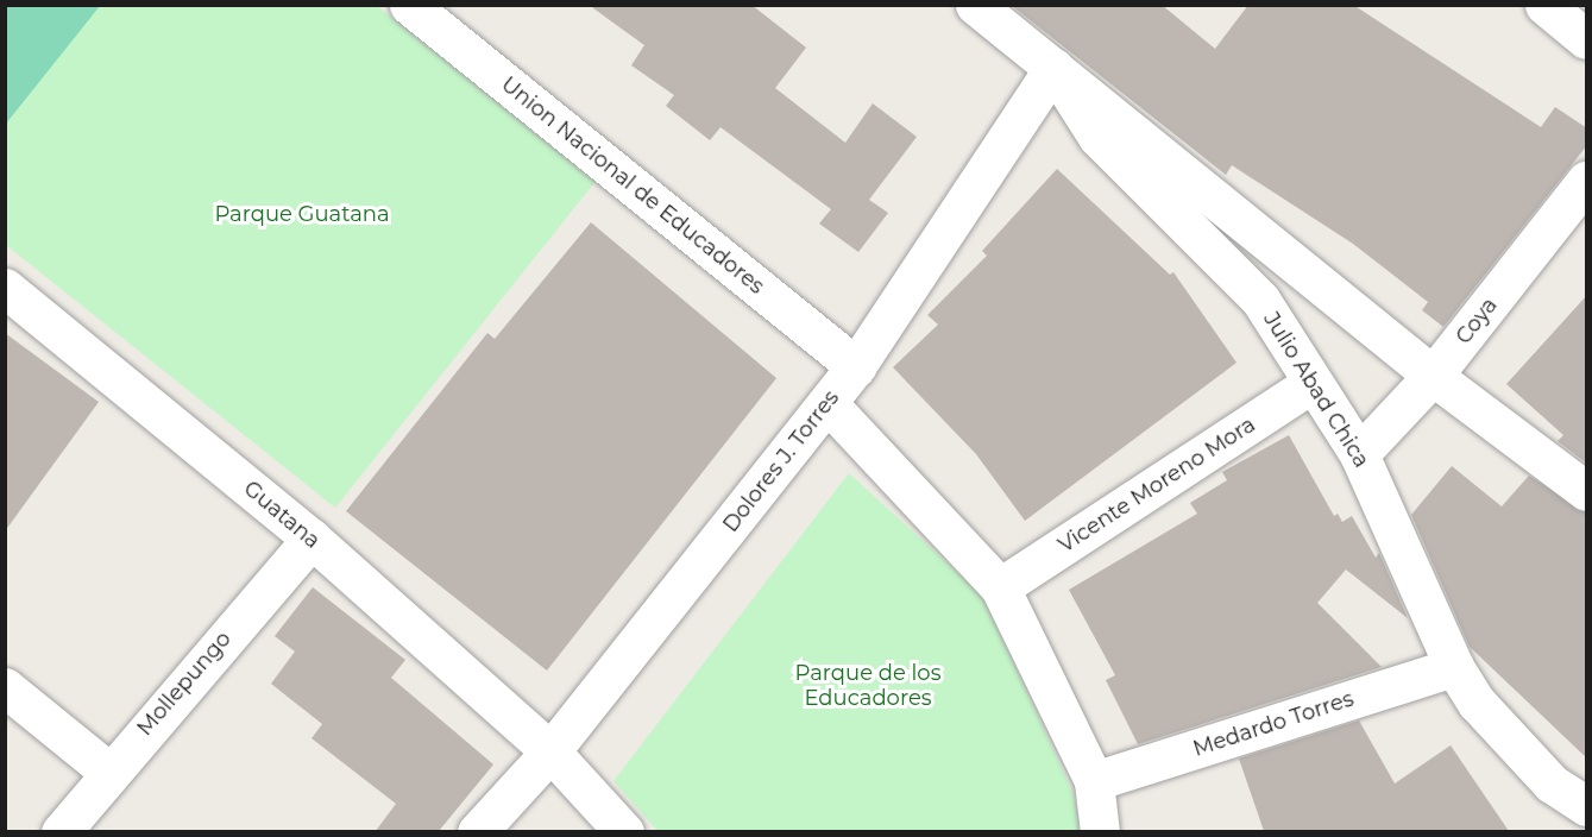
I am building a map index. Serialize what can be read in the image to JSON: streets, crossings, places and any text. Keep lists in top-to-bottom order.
{
  "streets": {
    "street": [
      "Union Nacional de Educadores",
      "Coya",
      "Julio Abad Chica",
      "Dolores J. Torres",
      "Vicente Moreno Mora",
      "Guatana",
      "Mollepungo",
      "Medardo Torres"
    ]
  },
  "crossings": [
    ["Union Nacional de Educadores", "Dolores J. Torres"],
    ["Coya", "Julio Abad Chica"],
    ["Julio Abad Chica", "Dolores J. Torres"],
    ["Julio Abad Chica", "Vicente Moreno Mora"],
    ["Julio Abad Chica", "Medardo Torres"],
    ["Dolores J. Torres", "Guatana"],
    ["Guatana", "Mollepungo"]
  ],
  "parks": ["Parque Guatana", "Parque de los Educadores"]
}
